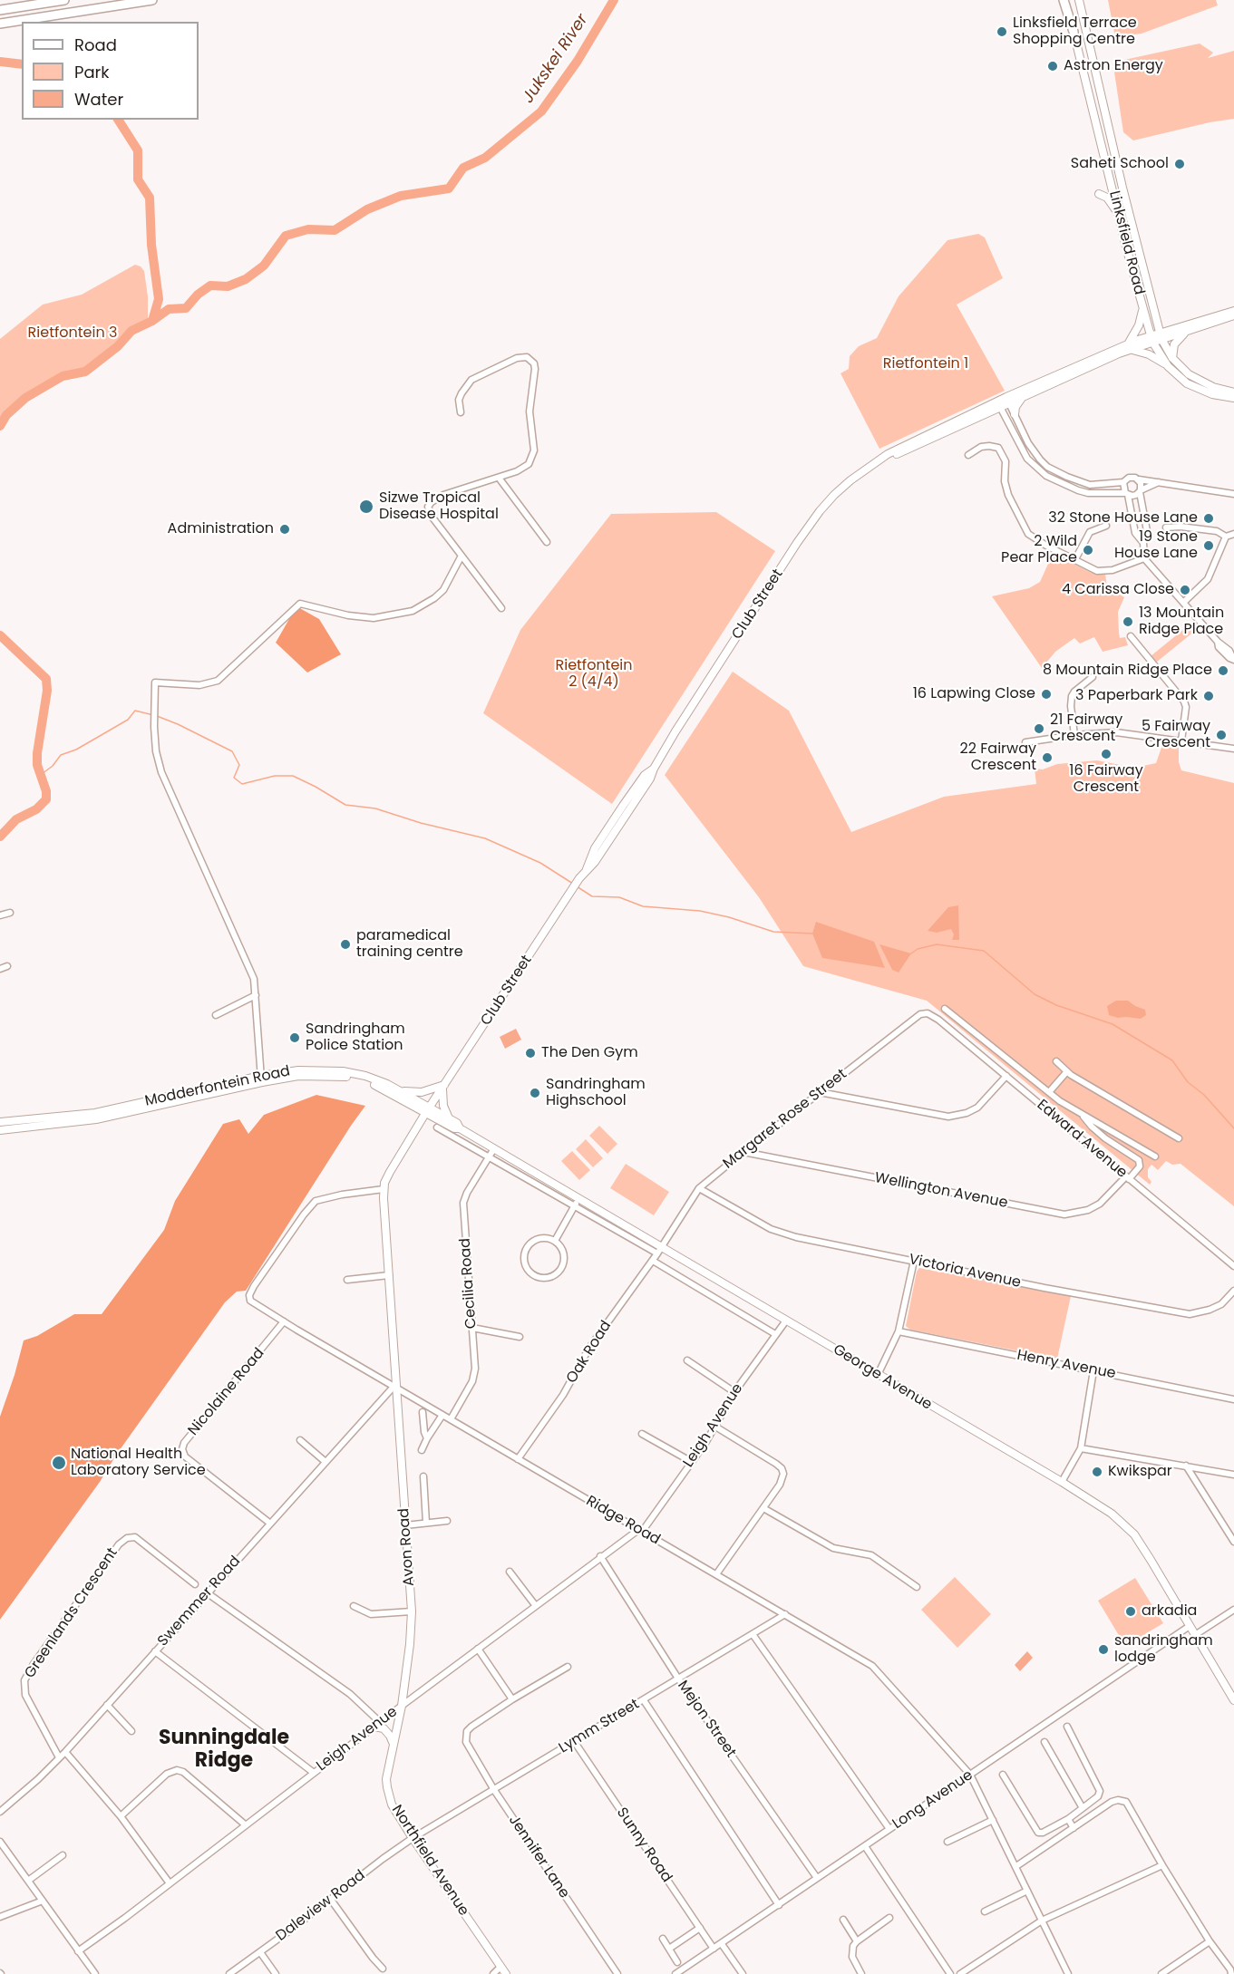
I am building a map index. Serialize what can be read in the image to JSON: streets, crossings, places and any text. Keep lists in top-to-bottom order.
{
  "streets": {
    "main road": [
      "Linksfield Road",
      "Club Street",
      "Modderfontein Road",
      "George Avenue",
      "Avon Road",
      "Northfield Avenue"
    ],
    "street": [
      "Margaret Rose Street",
      "Edward Avenue",
      "Wellington Avenue",
      "Victoria Avenue",
      "Cecilia Road",
      "Oak Road",
      "Henry Avenue",
      "Nicolaine Road",
      "Leigh Avenue",
      "Ridge Road",
      "Swemmer Road",
      "Greenlands Crescent",
      "Mejon Street",
      "Lymm Street",
      "Long Avenue",
      "Sunny Road",
      "Jennifer Lane",
      "Daleview Road"
    ]
  },
  "crossings": [
    ["Linksfield Road", "Club Street"],
    ["Club Street", "Modderfontein Road"],
    ["Club Street", "George Avenue"],
    ["Modderfontein Road", "George Avenue"],
    ["Margaret Rose Street", "Edward Avenue"],
    ["Margaret Rose Street", "Wellington Avenue"],
    ["Margaret Rose Street", "Victoria Avenue"],
    ["Margaret Rose Street", "Oak Road"],
    ["Margaret Rose Street", "George Avenue"],
    ["Edward Avenue", "Wellington Avenue"],
    ["Cecilia Road", "George Avenue"],
    ["Cecilia Road", "Ridge Road"],
    ["Oak Road", "George Avenue"],
    ["Oak Road", "Ridge Road"],
    ["George Avenue", "Leigh Avenue"],
    ["George Avenue", "Long Avenue"],
    ["Nicolaine Road", "Ridge Road"],
    ["Nicolaine Road", "Swemmer Road"],
    ["Leigh Avenue", "Ridge Road"],
    ["Leigh Avenue", "Avon Road"],
    ["Leigh Avenue", "Mejon Street"],
    ["Leigh Avenue", "Northfield Avenue"],
    ["Ridge Road", "Avon Road"],
    ["Ridge Road", "Swemmer Road"],
    ["Ridge Road", "Lymm Street"],
    ["Ridge Road", "Long Avenue"],
    ["Avon Road", "Swemmer Road"],
    ["Avon Road", "Northfield Avenue"],
    ["Swemmer Road", "Greenlands Crescent"],
    ["Mejon Street", "Lymm Street"],
    ["Mejon Street", "Long Avenue"],
    ["Lymm Street", "Sunny Road"],
    ["Lymm Street", "Jennifer Lane"],
    ["Lymm Street", "Northfield Avenue"],
    ["Lymm Street", "Daleview Road"],
    ["Long Avenue", "Sunny Road"],
    ["Northfield Avenue", "Daleview Road"]
  ],
  "districts": ["Sunningdale Ridge"],
  "water": ["Jukskei River"],
  "parks": ["Rietfontein 3", "Rietfontein 1", "Rietfontein 2 (4/4)"],
  "places": [
    "Linksfield Terrace Shopping Centre",
    "Astron Energy",
    "Saheti School",
    "Sizwe Tropical Disease Hospital",
    "32 Stone House Lane",
    "Administration",
    "19 Stone House Lane",
    "2 Wild Pear Place",
    "4 Carissa Close",
    "13 Mountain Ridge Place",
    "8 Mountain Ridge Place",
    "16 Lapwing Close",
    "3 Paperbark Park",
    "21 Fairway Crescent",
    "5 Fairway Crescent",
    "16 Fairway Crescent",
    "22 Fairway Crescent",
    "paramedical training centre",
    "Sandringham Police Station",
    "The Den Gym",
    "Sandringham Highschool",
    "National Health Laboratory Service",
    "Kwikspar",
    "arkadia",
    "sandringham lodge"
  ],
  "legend": ["Road", "Park", "Water"]
}
